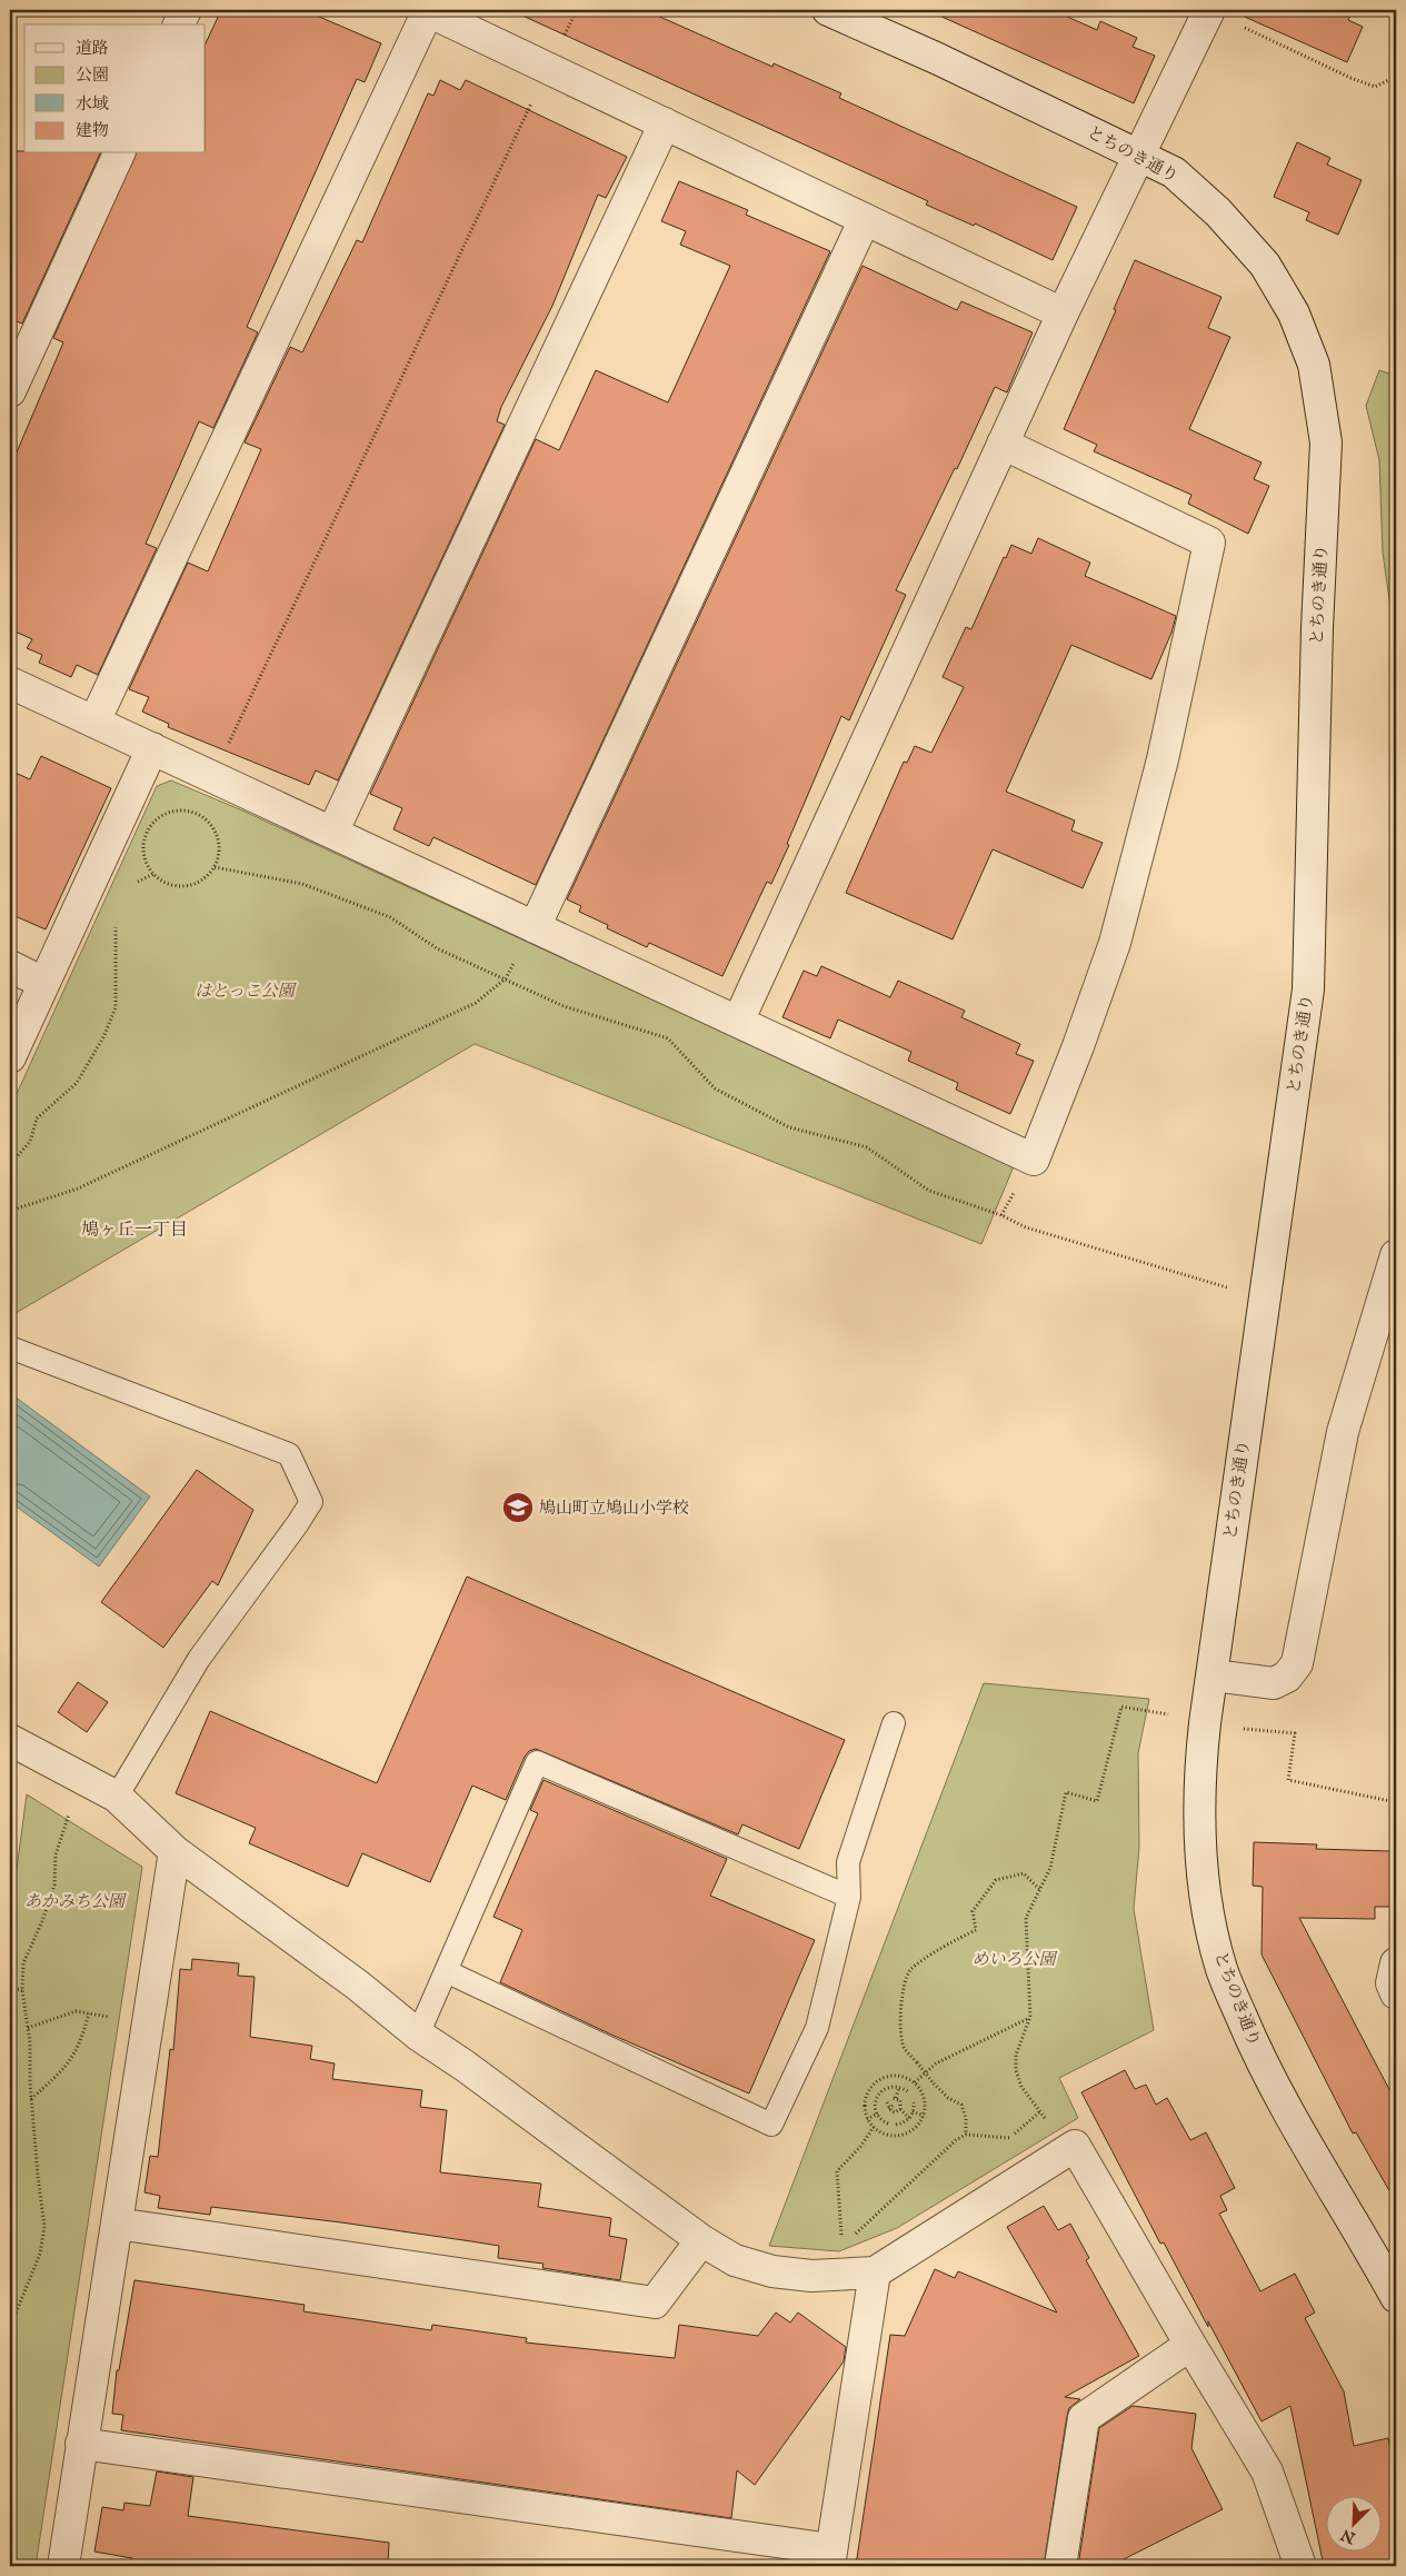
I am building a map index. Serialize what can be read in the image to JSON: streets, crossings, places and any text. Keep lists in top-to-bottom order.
{
  "streets": {
    "street": ["とちのき通り"]
  },
  "districts": ["鳩ヶ丘一丁目"],
  "parks": ["はとっこ公園", "あかみち公園", "めいろ公園"],
  "places": {
    "school or university": ["鳩山町立鳩山小学校"]
  },
  "legend": [
    "道路",
    "公園",
    "水域",
    "建物"
  ],
  "north": "bottom left"
}
